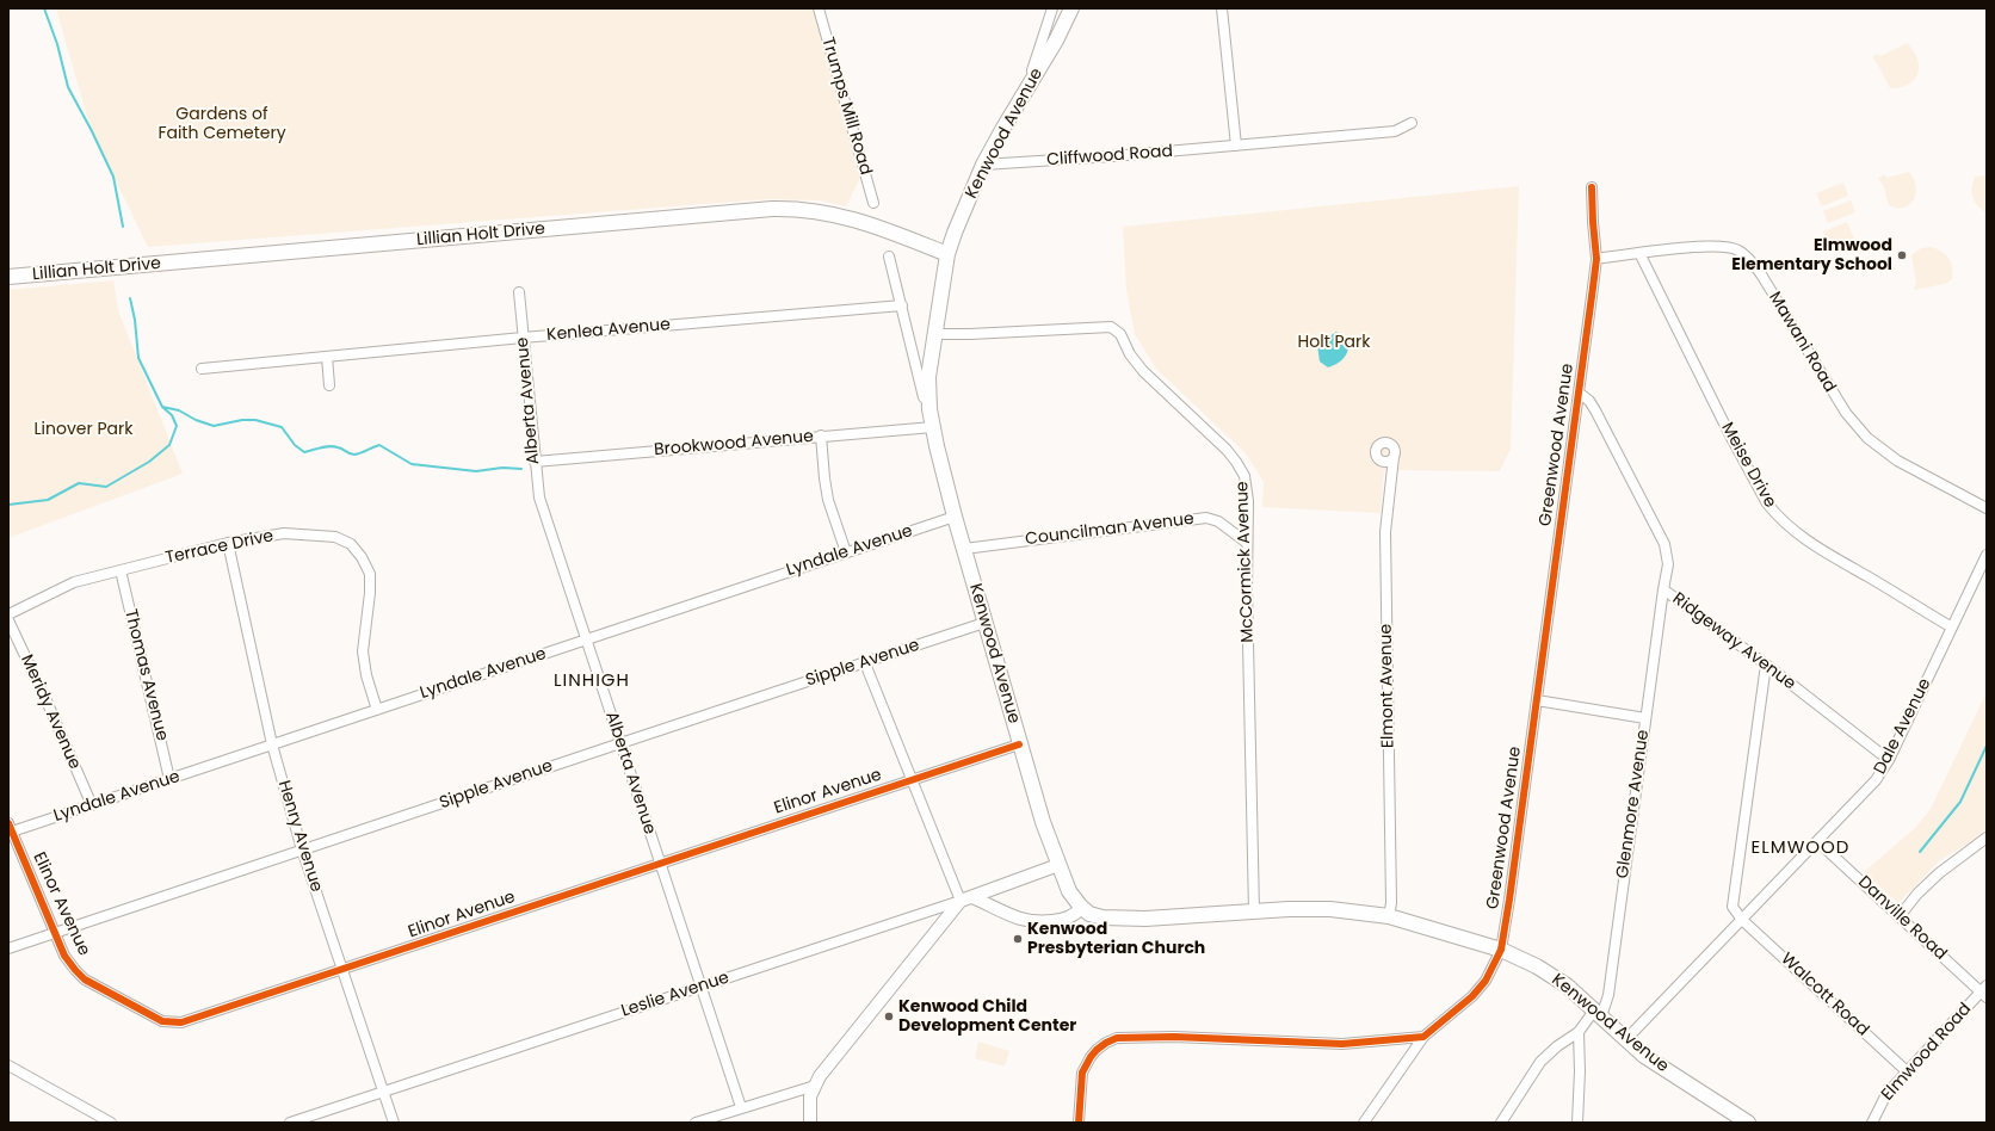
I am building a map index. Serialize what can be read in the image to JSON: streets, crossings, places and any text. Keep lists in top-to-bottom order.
{
  "streets": {
    "main road": ["Kenwood Avenue", "Lillian Holt Drive"],
    "street": [
      "Trumps Mill Road",
      "Cliffwood Road",
      "Kenlea Avenue",
      "Mawani Road",
      "Alberta Avenue",
      "Brookwood Avenue",
      "Greenwood Avenue",
      "Meise Drive",
      "Councilman Avenue",
      "Terrace Drive",
      "Lyndale Avenue",
      "McCormick Avenue",
      "Ridgeway Avenue",
      "Sipple Avenue",
      "Thomas Avenue",
      "Elmont Avenue",
      "Meridy Avenue",
      "Dale Avenue",
      "Elinor Avenue",
      "Glenmore Avenue",
      "Henry Avenue",
      "Danville Road",
      "Leslie Avenue",
      "Walcott Road",
      "Elmwood Road"
    ]
  },
  "crossings": [
    ["Kenwood Avenue", "Cliffwood Road"],
    ["Kenwood Avenue", "Lillian Holt Drive"],
    ["Kenwood Avenue", "Brookwood Avenue"],
    ["Kenwood Avenue", "Greenwood Avenue"],
    ["Kenwood Avenue", "Councilman Avenue"],
    ["Kenwood Avenue", "Lyndale Avenue"],
    ["Kenwood Avenue", "McCormick Avenue"],
    ["Kenwood Avenue", "Sipple Avenue"],
    ["Kenwood Avenue", "Elmont Avenue"],
    ["Kenwood Avenue", "Dale Avenue"],
    ["Kenwood Avenue", "Elinor Avenue"],
    ["Kenwood Avenue", "Glenmore Avenue"],
    ["Kenwood Avenue", "Leslie Avenue"],
    ["Kenlea Avenue", "Alberta Avenue"],
    ["Mawani Road", "Greenwood Avenue"],
    ["Mawani Road", "Meise Drive"],
    ["Alberta Avenue", "Brookwood Avenue"],
    ["Alberta Avenue", "Lyndale Avenue"],
    ["Alberta Avenue", "Sipple Avenue"],
    ["Alberta Avenue", "Elinor Avenue"],
    ["Alberta Avenue", "Leslie Avenue"],
    ["Greenwood Avenue", "Ridgeway Avenue"],
    ["Meise Drive", "Dale Avenue"],
    ["Councilman Avenue", "McCormick Avenue"],
    ["Terrace Drive", "Lyndale Avenue"],
    ["Terrace Drive", "Thomas Avenue"],
    ["Terrace Drive", "Henry Avenue"],
    ["Lyndale Avenue", "Thomas Avenue"],
    ["Lyndale Avenue", "Meridy Avenue"],
    ["Lyndale Avenue", "Elinor Avenue"],
    ["Lyndale Avenue", "Henry Avenue"],
    ["Ridgeway Avenue", "Dale Avenue"],
    ["Ridgeway Avenue", "Glenmore Avenue"],
    ["Sipple Avenue", "Elinor Avenue"],
    ["Sipple Avenue", "Henry Avenue"],
    ["Dale Avenue", "Danville Road"],
    ["Dale Avenue", "Walcott Road"],
    ["Elinor Avenue", "Henry Avenue"],
    ["Henry Avenue", "Leslie Avenue"],
    ["Danville Road", "Elmwood Road"],
    ["Walcott Road", "Elmwood Road"]
  ],
  "districts": ["LINHIGH", "ELMWOOD"],
  "parks": ["Gardens of Faith Cemetery", "Holt Park", "Linover Park"],
  "places": ["Elmwood Elementary School", "Kenwood Presbyterian Church", "Kenwood Child Development Center"]
}
